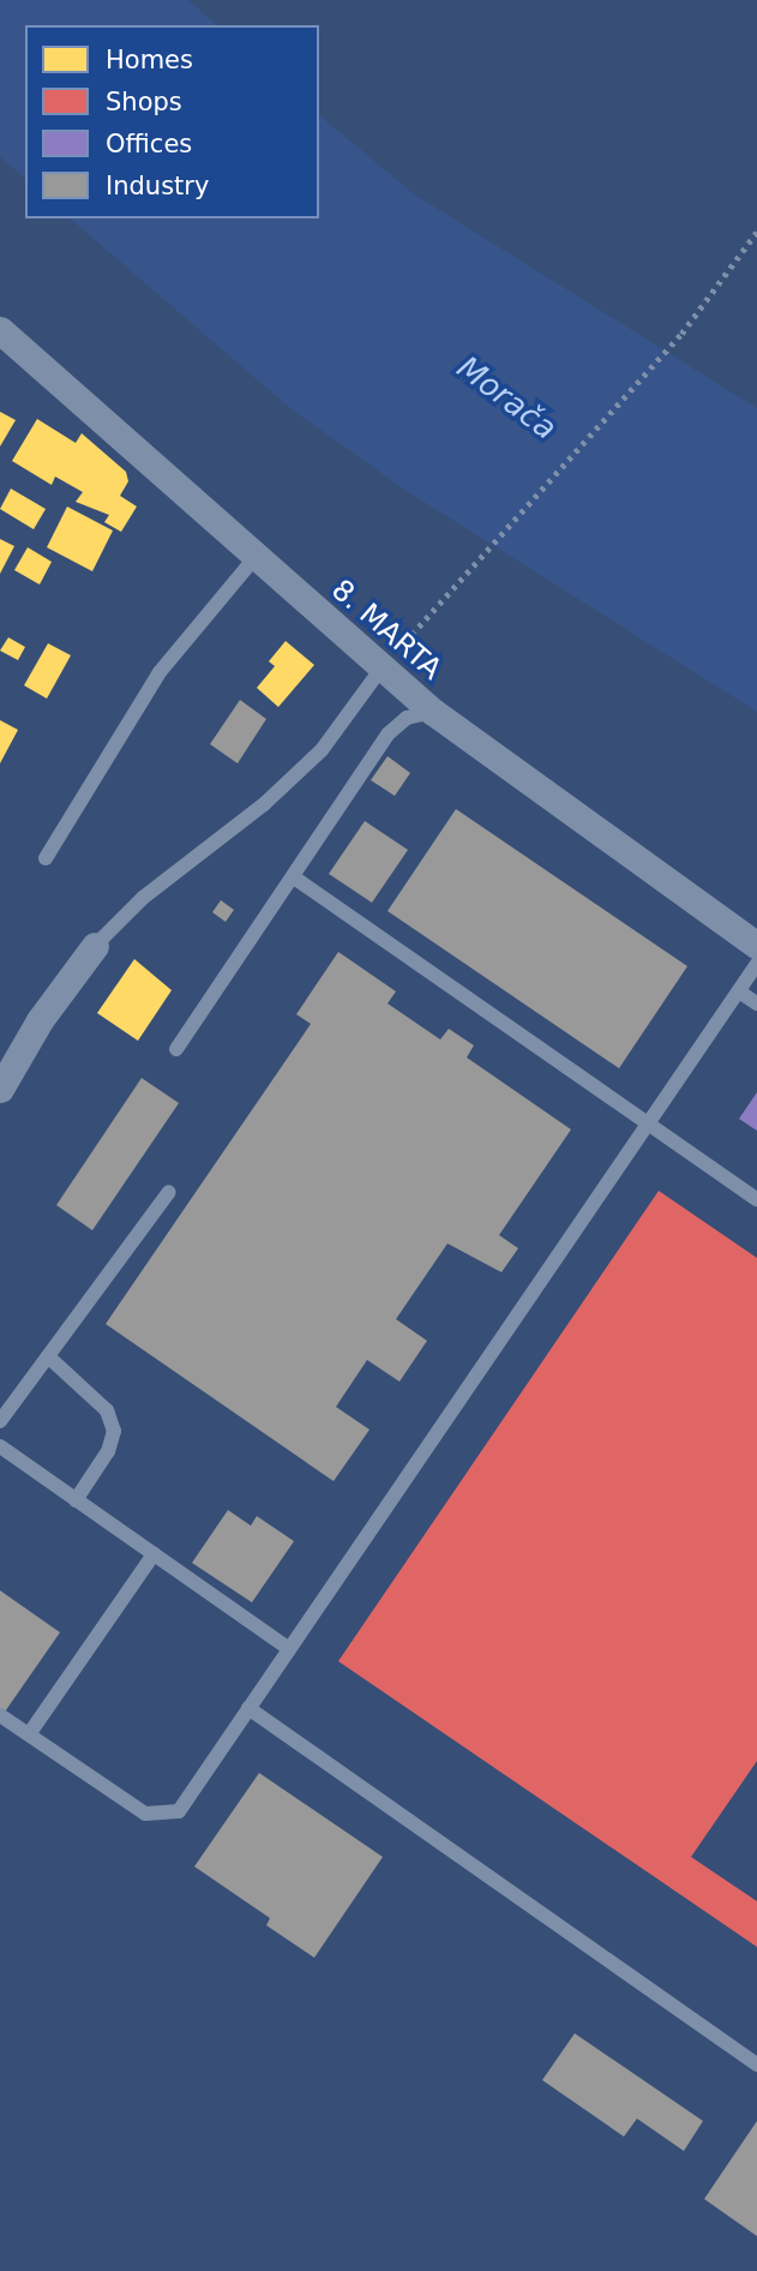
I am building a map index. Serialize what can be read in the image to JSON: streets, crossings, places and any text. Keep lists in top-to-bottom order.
{
  "streets": {
    "street": ["8. MARTA"]
  },
  "water": ["Morača"],
  "legend": [
    "Homes",
    "Shops",
    "Offices",
    "Industry"
  ]
}
